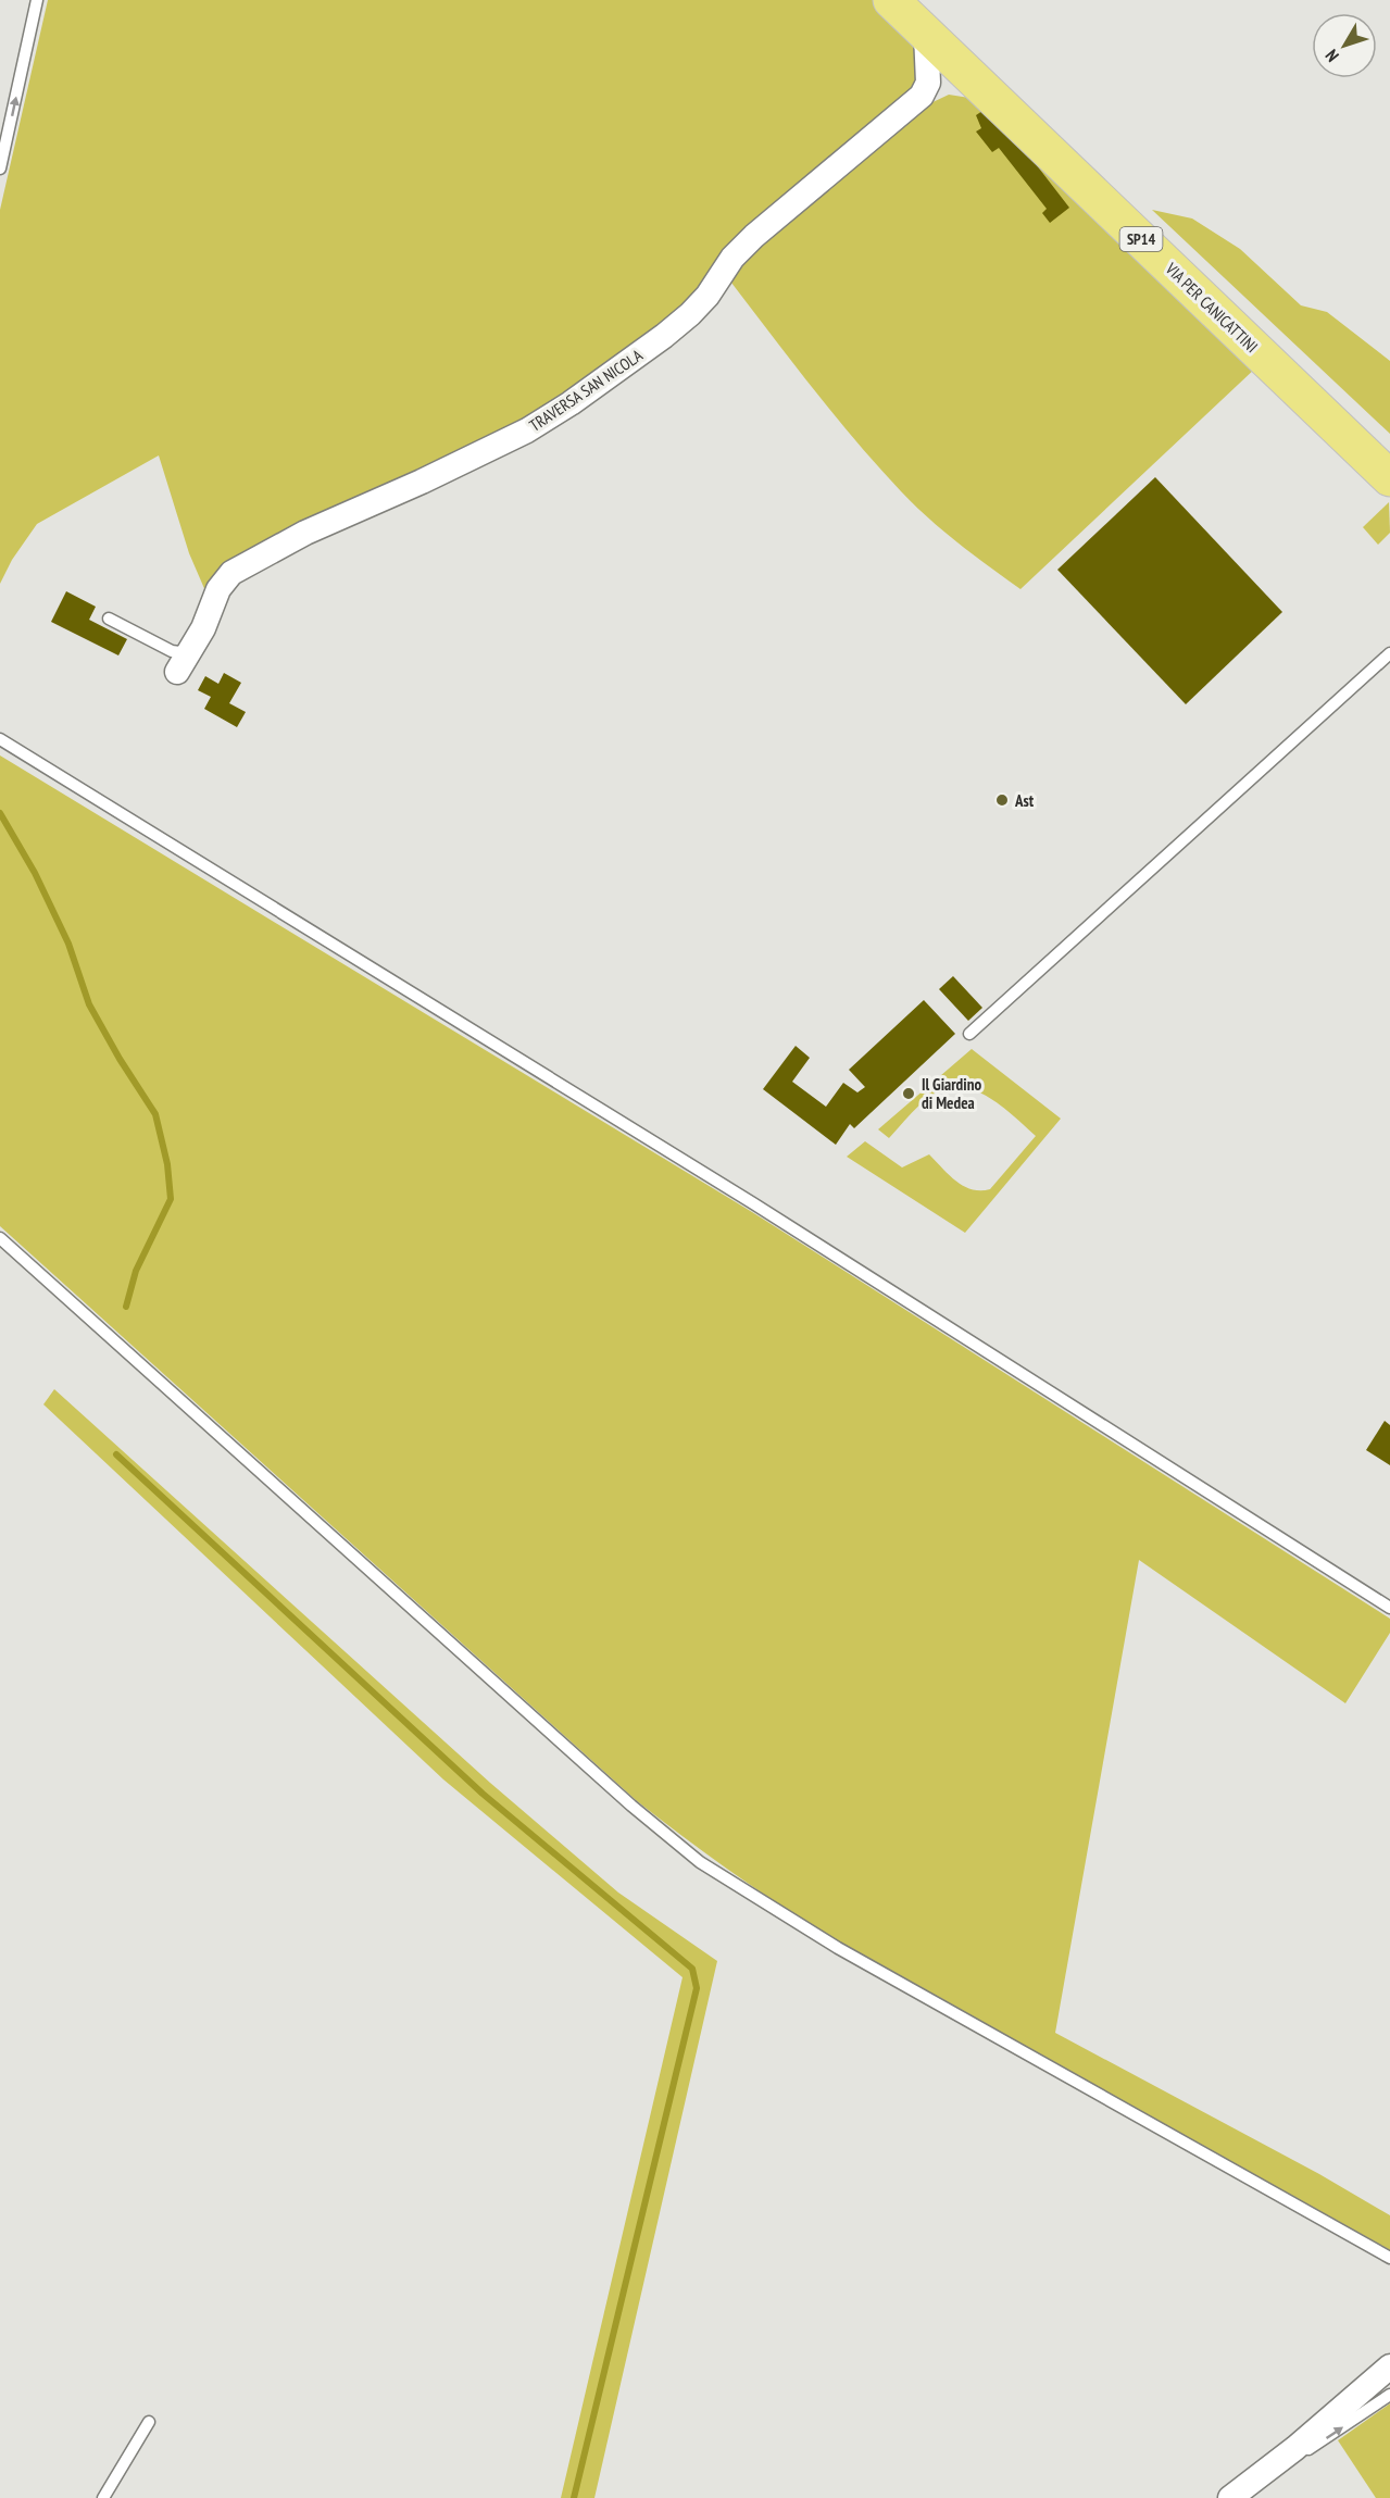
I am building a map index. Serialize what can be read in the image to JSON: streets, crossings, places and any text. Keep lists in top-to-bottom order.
{
  "streets": {
    "main road": ["SP14", "VIA PER CANICATTINI"],
    "street": ["TRAVERSA SAN NICOLA"]
  },
  "crossings": [
    ["VIA PER CANICATTINI", "TRAVERSA SAN NICOLA"]
  ],
  "places": ["Ast", "Il Giardino di Medea"],
  "north": "bottom left"
}
